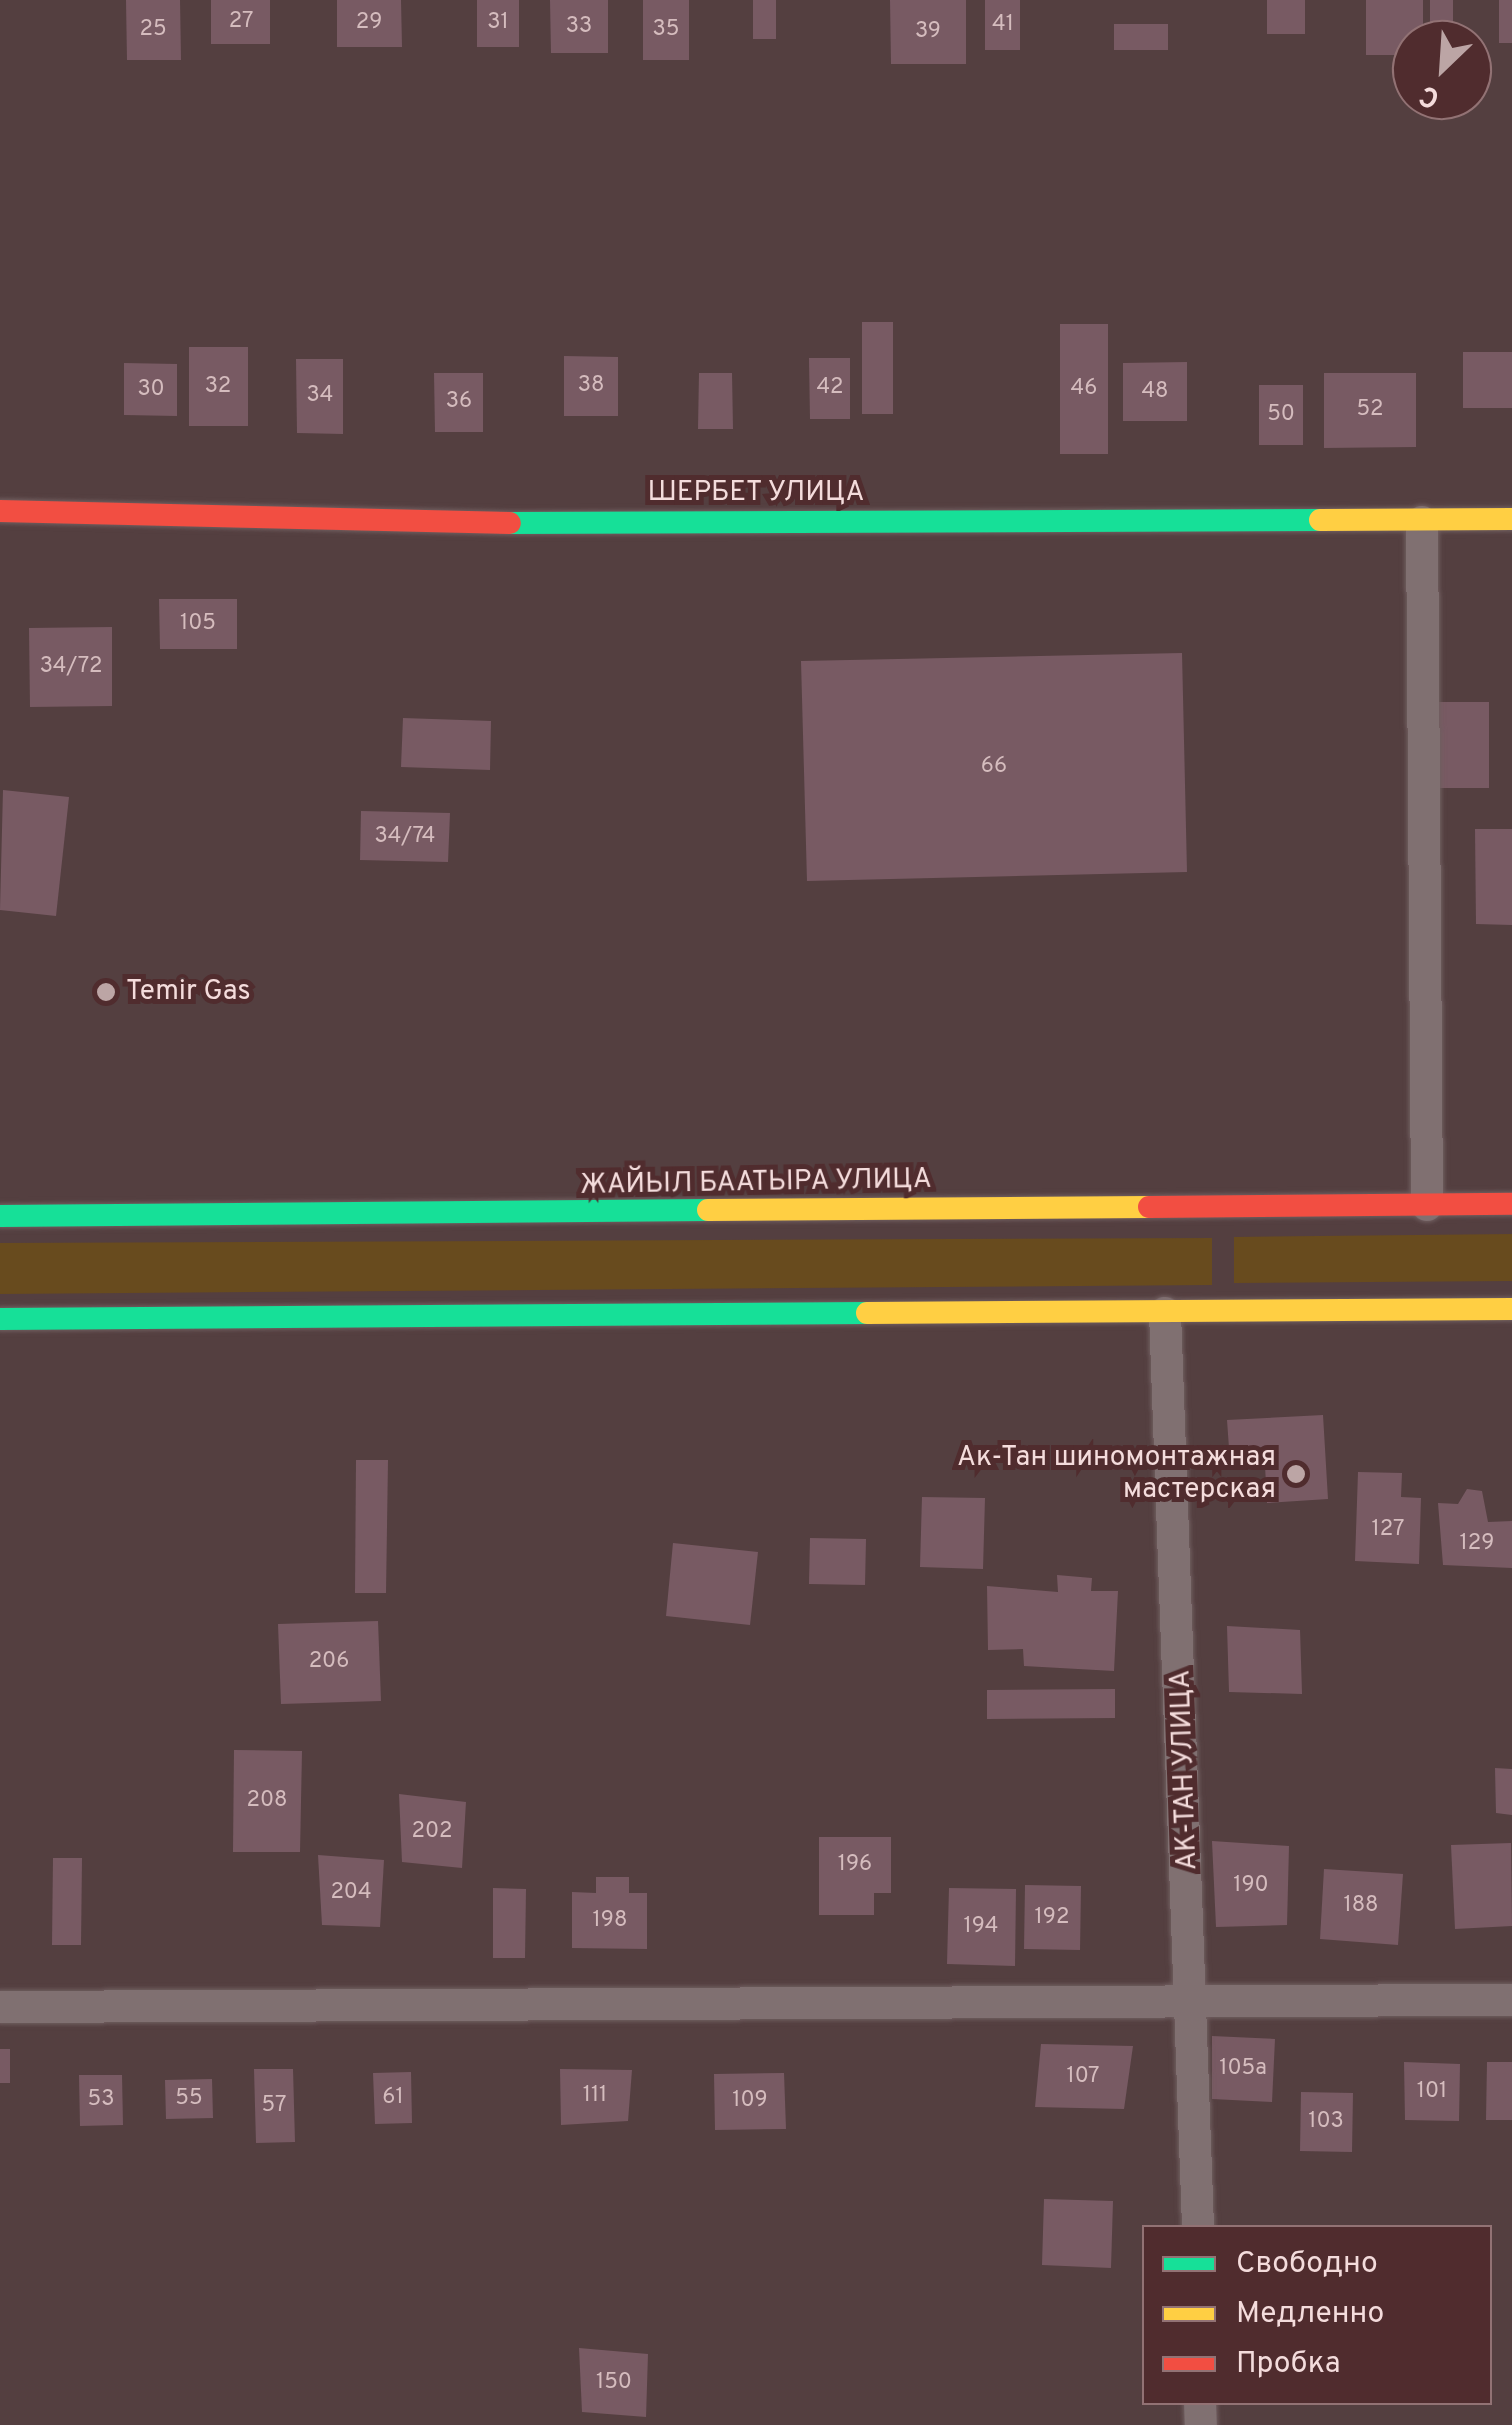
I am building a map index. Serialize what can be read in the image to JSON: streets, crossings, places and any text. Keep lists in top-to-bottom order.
{
  "streets": {
    "main road": ["ШЕРБЕТ УЛИЦА", "ЖАЙЫЛ БААТЫРА УЛИЦА"],
    "street": ["АК-ТАН УЛИЦА"]
  },
  "places": ["Temir Gas", "Ак-Тан шиномонтажная мастерская"],
  "house_numbers": [
    "27",
    "29",
    "31",
    "41",
    "33",
    "25",
    "35",
    "39",
    "38",
    "32",
    "42",
    "46",
    "30",
    "48",
    "34",
    "36",
    "52",
    "50",
    "105",
    "34/72",
    "66",
    "34/74",
    "127",
    "129",
    "206",
    "208",
    "202",
    "196",
    "190",
    "204",
    "188",
    "192",
    "198",
    "194",
    "105а",
    "107",
    "101",
    "111",
    "61",
    "55",
    "53",
    "109",
    "57",
    "103",
    "150"
  ],
  "legend": ["Свободно", "Медленно", "Пробка"],
  "north": "bottom left"
}
